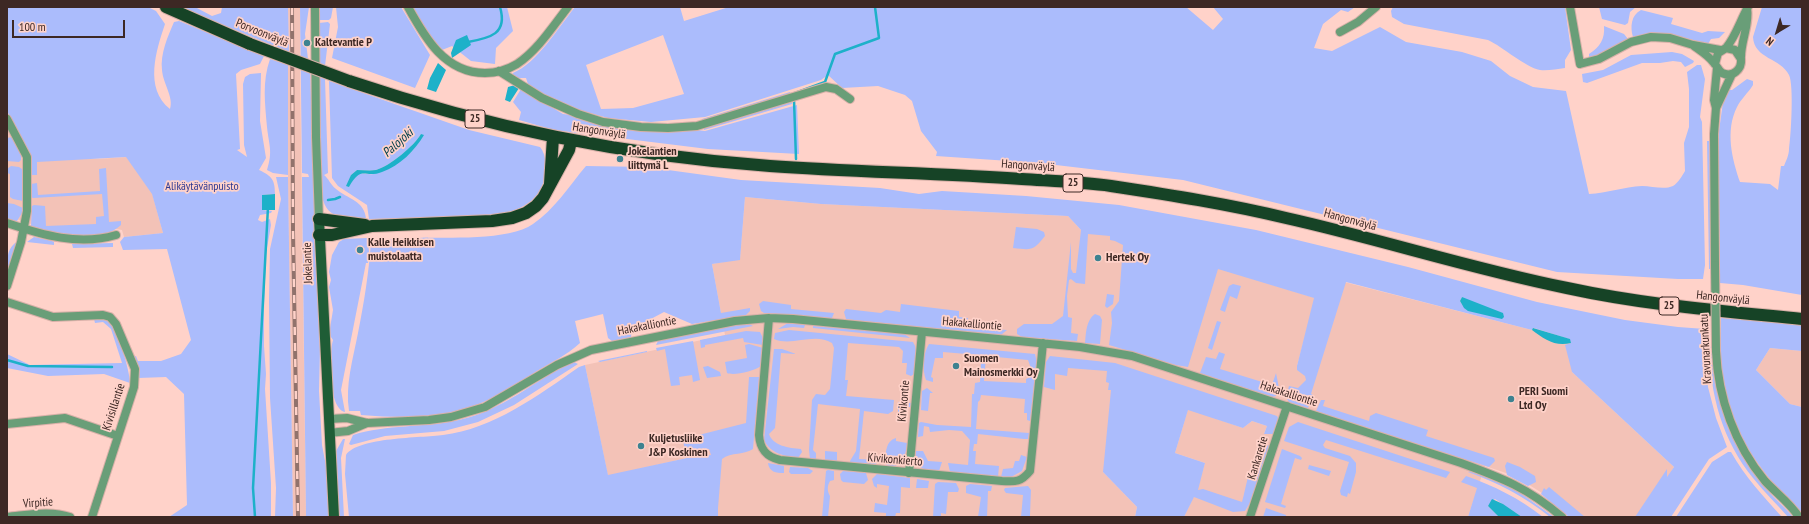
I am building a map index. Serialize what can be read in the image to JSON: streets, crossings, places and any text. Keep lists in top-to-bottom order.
{
  "streets": {
    "highway": ["Porvoonväylä", "25", "Hangonväylä"],
    "main road": ["Jokelantie"],
    "street": [
      "Hakakalliontie",
      "Kravunarkunkatu",
      "Kivikontie",
      "Kivisillantie",
      "Kankaretie",
      "Kivikonkierto",
      "Virpitie"
    ]
  },
  "crossings": [
    ["Porvoonväylä", "Hangonväylä"],
    ["Jokelantie", "Hakakalliontie"],
    ["Hakakalliontie", "Kivikontie"],
    ["Hakakalliontie", "Kankaretie"],
    ["Hakakalliontie", "Kivikonkierto"],
    ["Kivikontie", "Kivikonkierto"]
  ],
  "water": ["Palojoki"],
  "parks": ["Alikäytävänpuisto"],
  "places": [
    "Kaltevantie P",
    "Jokelantien liittymä L",
    "Kalle Heikkisen muistolaatta",
    "Hertek Oy",
    "Suomen Mainosmerkki Oy",
    "PERI Suomi Ltd Oy",
    "Kuljetusliike J&P Koskinen"
  ],
  "scale_bar": "100 m",
  "north": "bottom left"
}
